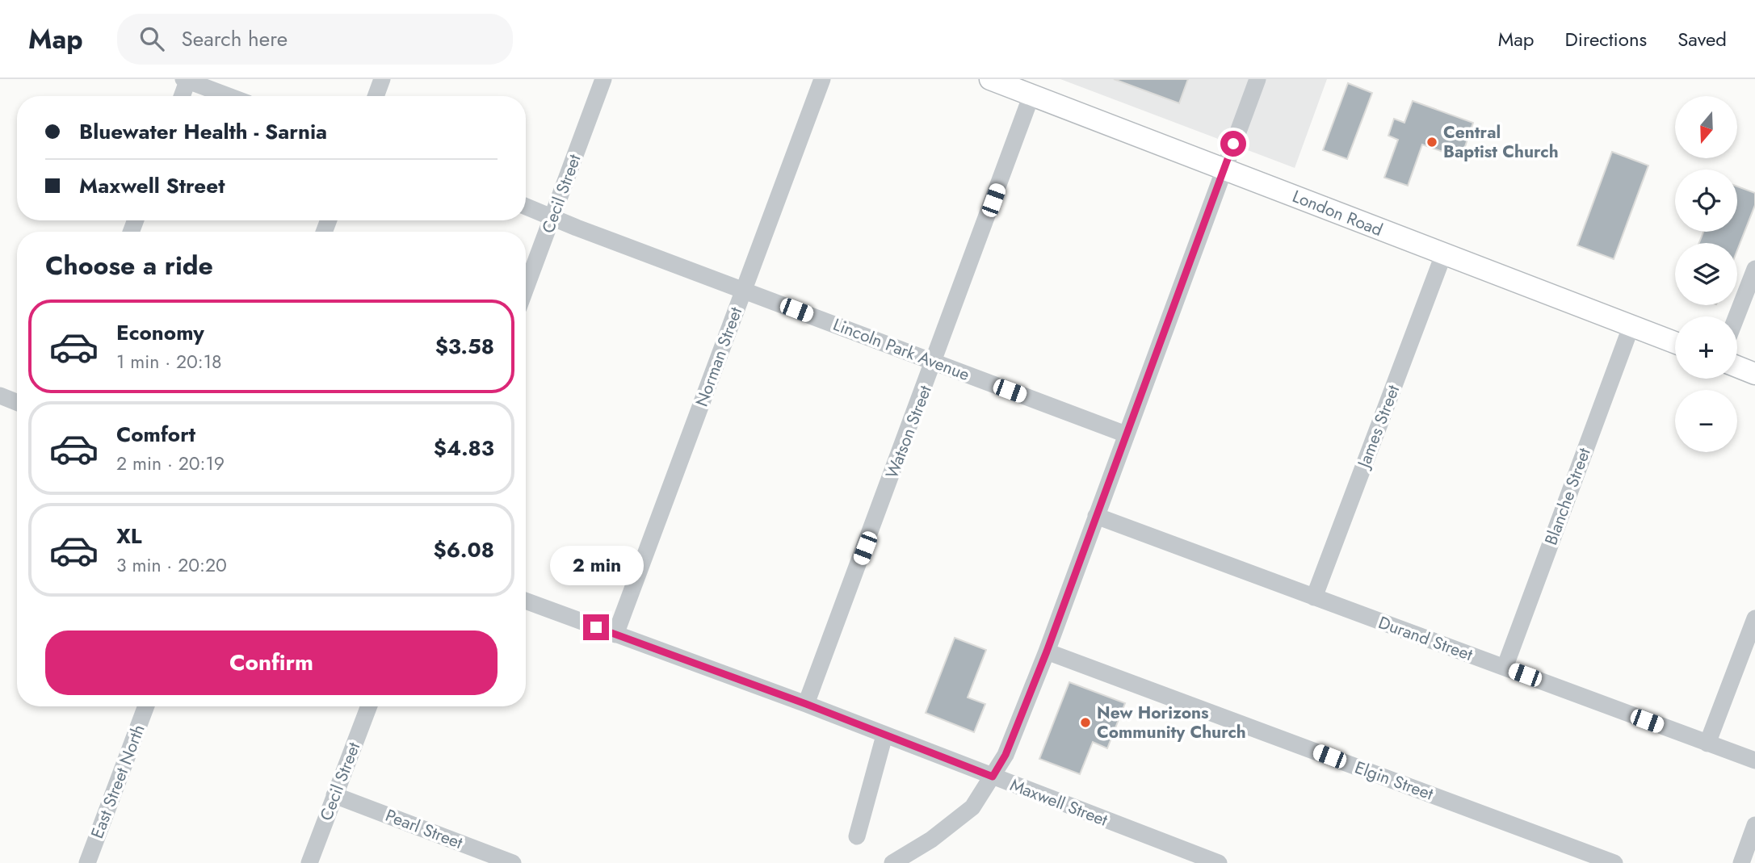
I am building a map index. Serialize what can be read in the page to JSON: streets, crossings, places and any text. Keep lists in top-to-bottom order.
{
  "streets": {
    "main road": ["London Road"],
    "street": [
      "Cecil Street",
      "Lincoln Park Avenue",
      "Norman Street",
      "James Street",
      "Watson Street",
      "Blanche Street",
      "Durand Street",
      "Elgin Street",
      "East Street North",
      "Maxwell Street",
      "Pearl Street"
    ]
  },
  "crossings": [
    ["Cecil Street", "Lincoln Park Avenue"],
    ["Cecil Street", "Pearl Street"],
    ["London Road", "James Street"],
    ["London Road", "Watson Street"],
    ["London Road", "Blanche Street"],
    ["Lincoln Park Avenue", "Norman Street"],
    ["Lincoln Park Avenue", "Watson Street"],
    ["Norman Street", "Maxwell Street"],
    ["James Street", "Durand Street"],
    ["Watson Street", "Maxwell Street"],
    ["Blanche Street", "Durand Street"]
  ],
  "places": ["Central Baptist Church", "New Horizons Community Church"],
  "north": "bottom",
  "page": {
    "header": "Map",
    "search": "Search here",
    "nav": ["Map", "Directions", "Saved"],
    "map_buttons": ["+", "−"],
    "banner": ["Bluewater Health - Sarnia", "Maxwell Street"],
    "heading": "Choose a ride",
    "list": [
      {
        "name": "Economy",
        "note": "1 min · 20:18",
        "value": "$3.58"
      },
      {
        "name": "Comfort",
        "note": "2 min · 20:19",
        "value": "$4.83"
      },
      {
        "name": "XL",
        "note": "3 min · 20:20",
        "value": "$6.08"
      }
    ],
    "bubble": "2 min",
    "buttons": "Confirm"
  }
}
